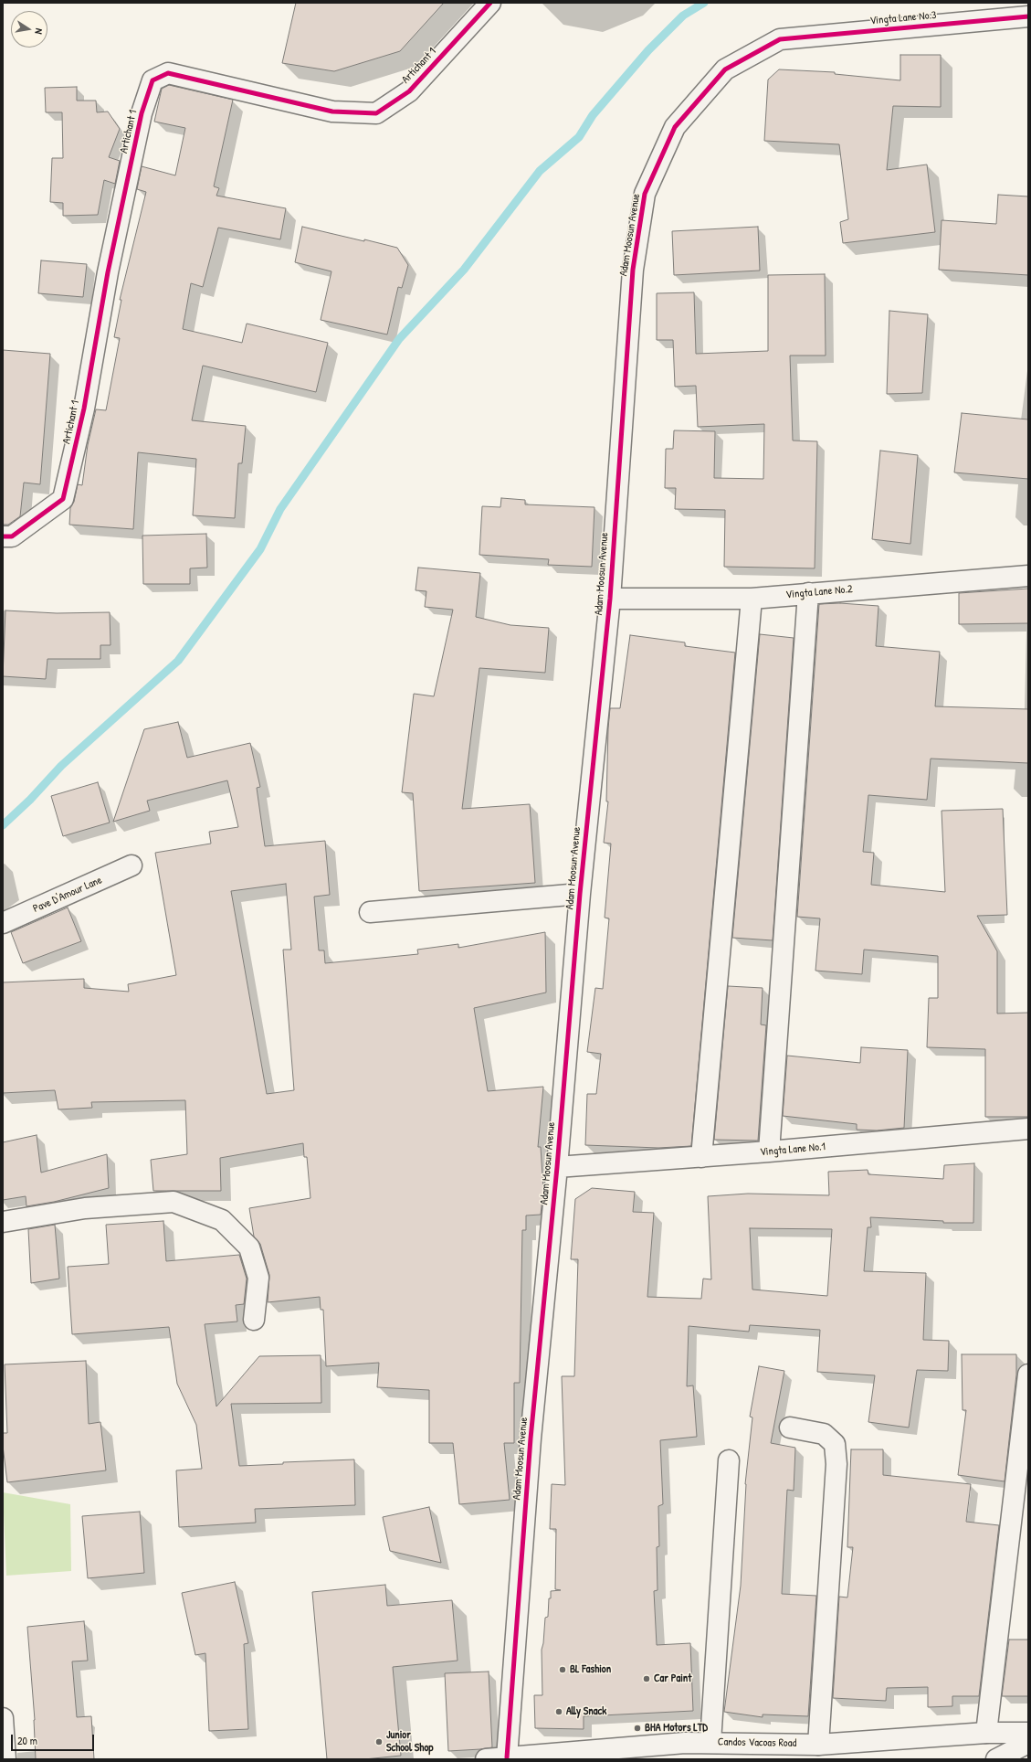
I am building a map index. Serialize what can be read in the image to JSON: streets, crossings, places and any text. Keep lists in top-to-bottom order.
{
  "streets": {
    "street": [
      "Vingta Lane No.3",
      "Artichant 1",
      "Adam Moosun Avenue",
      "Vingta Lane No.2",
      "Pave D'Amour Lane",
      "Vingta Lane No.1",
      "Candos Vacoas Road"
    ]
  },
  "crossings": [
    ["Vingta Lane No.3", "Adam Moosun Avenue"],
    ["Adam Moosun Avenue", "Vingta Lane No.2"],
    ["Adam Moosun Avenue", "Vingta Lane No.1"],
    ["Adam Moosun Avenue", "Candos Vacoas Road"]
  ],
  "places": [
    "BL Fashion",
    "Car Paint",
    "Ally Snack",
    "BHA Motors LTD",
    "Junior School Shop"
  ],
  "scale_bar": "20 m",
  "north": "right"
}
